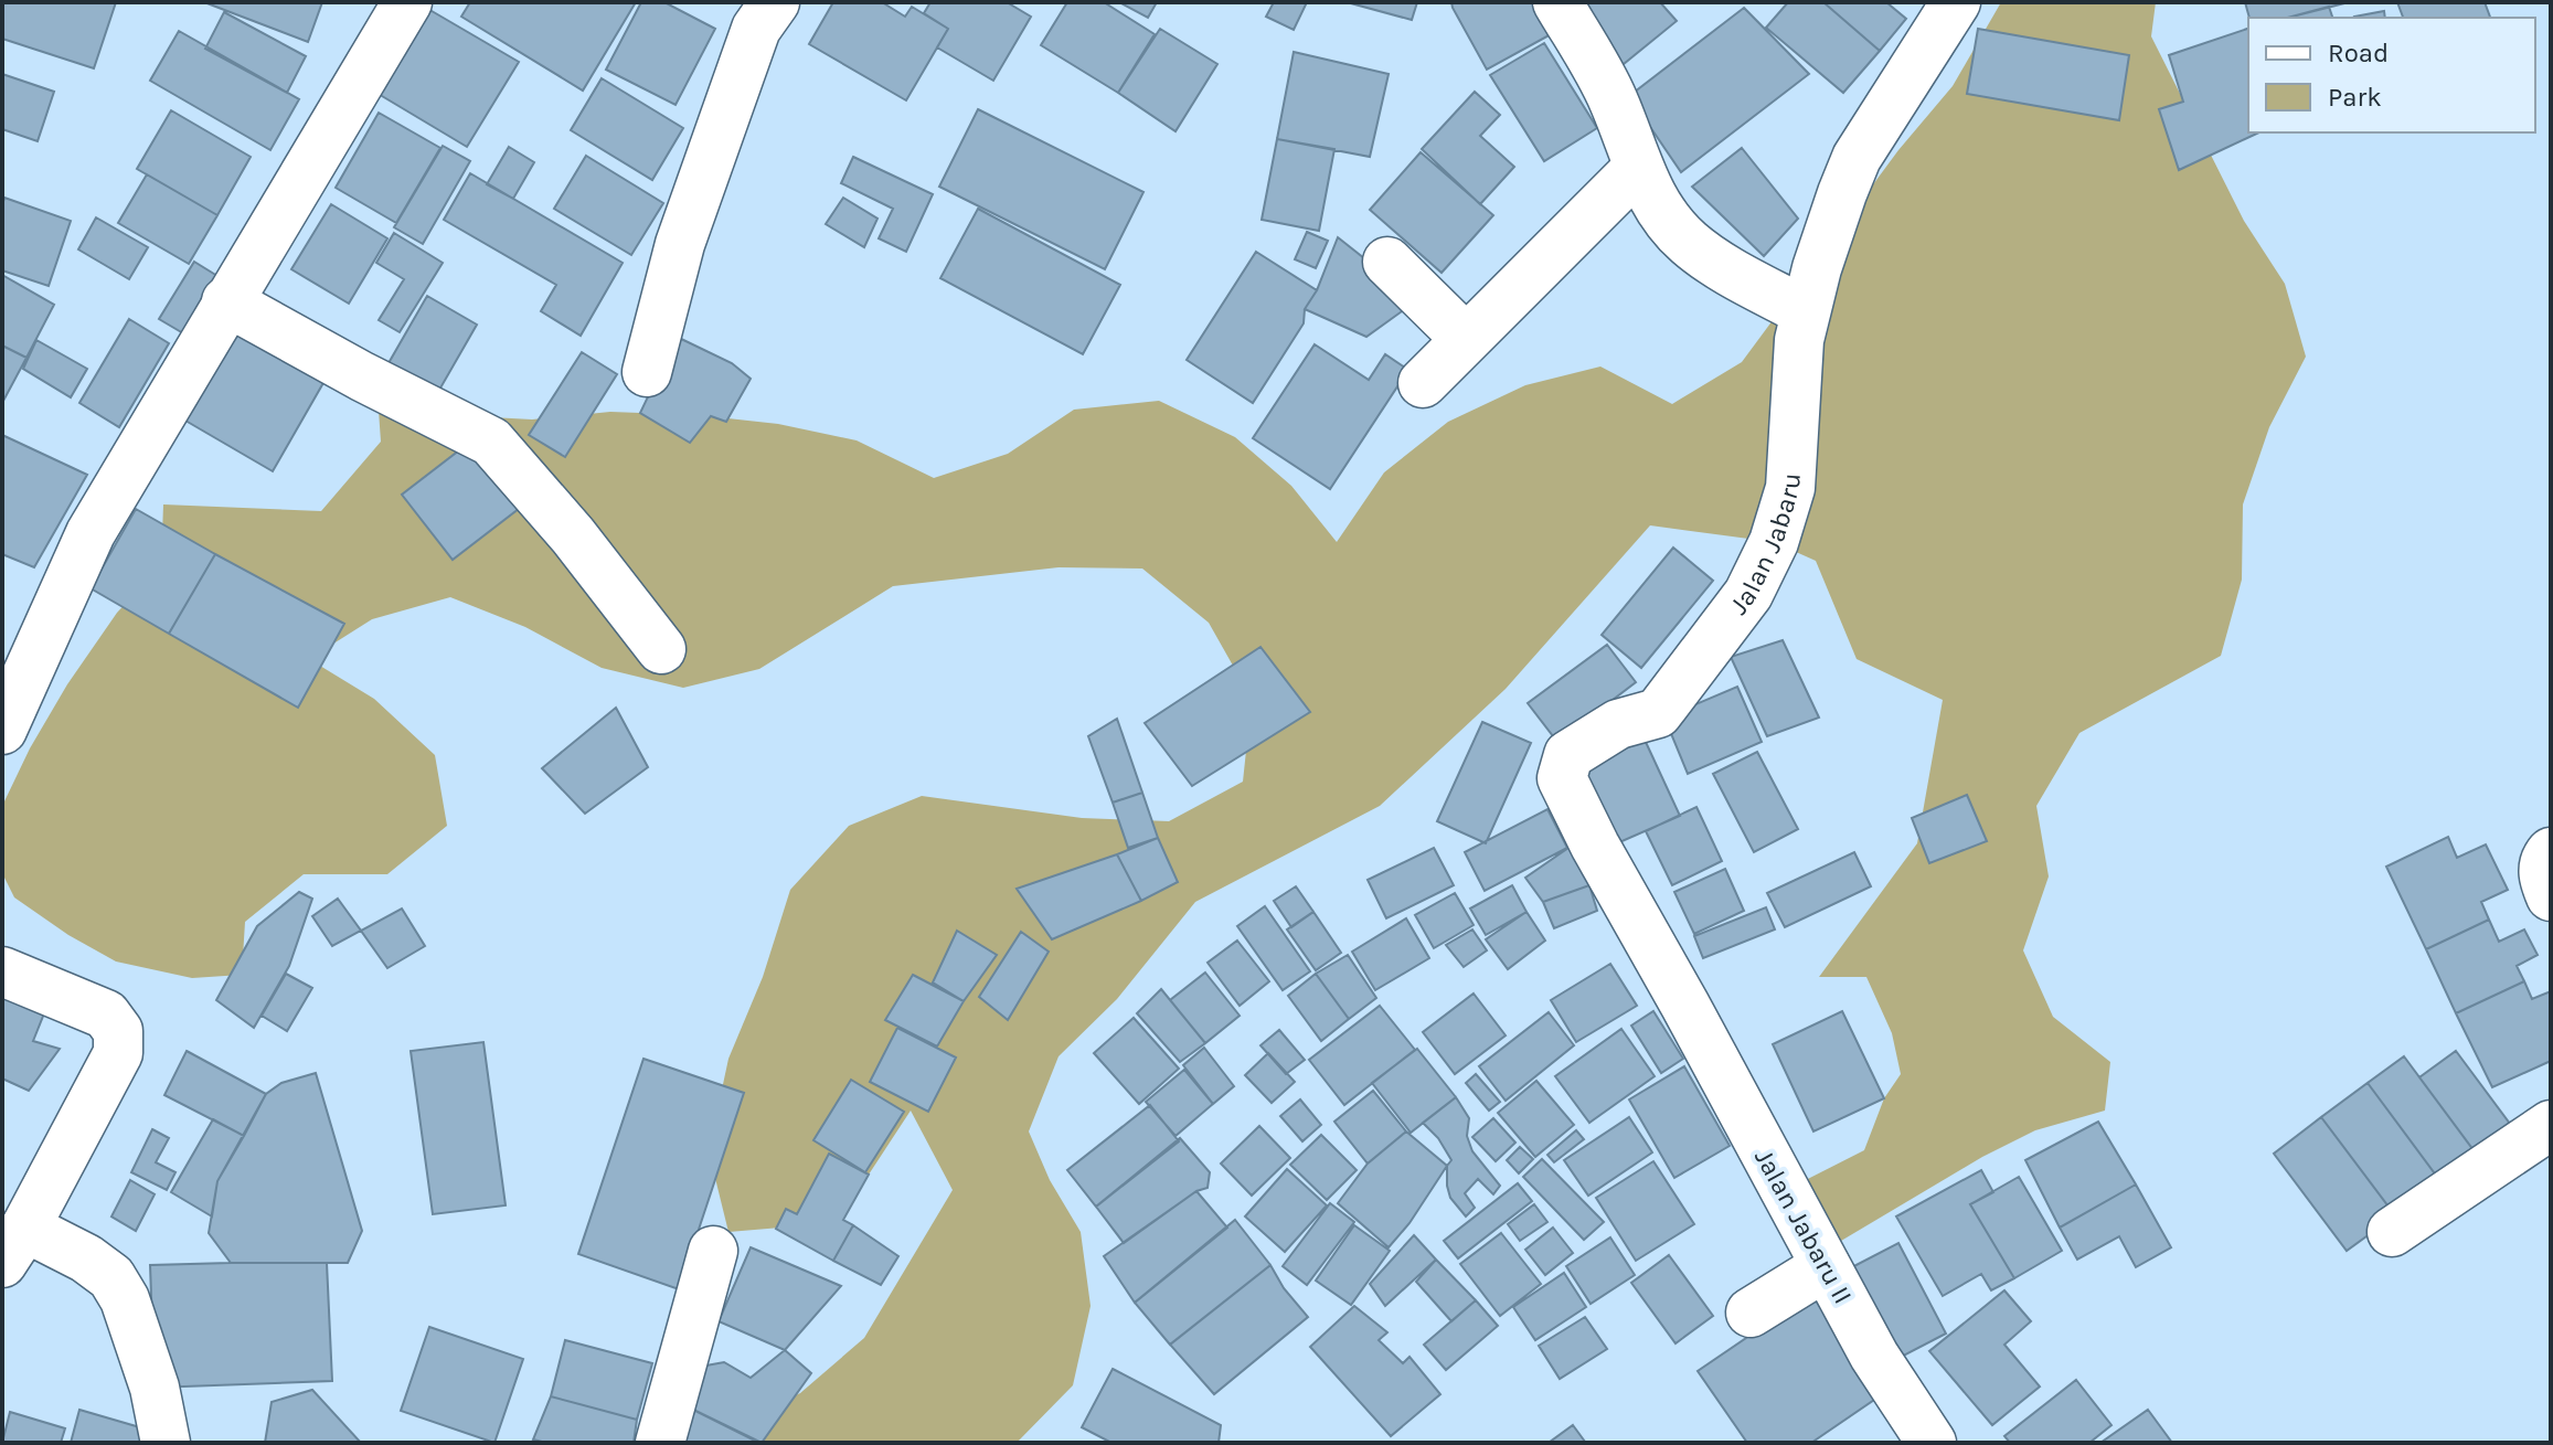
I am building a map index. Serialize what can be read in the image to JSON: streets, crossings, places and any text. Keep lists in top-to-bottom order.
{
  "streets": {
    "street": ["Jalan Jabaru", "Jalan Jabaru II"]
  },
  "crossings": [
    ["Jalan Jabaru", "Jalan Jabaru II"]
  ],
  "legend": ["Road", "Park"]
}
